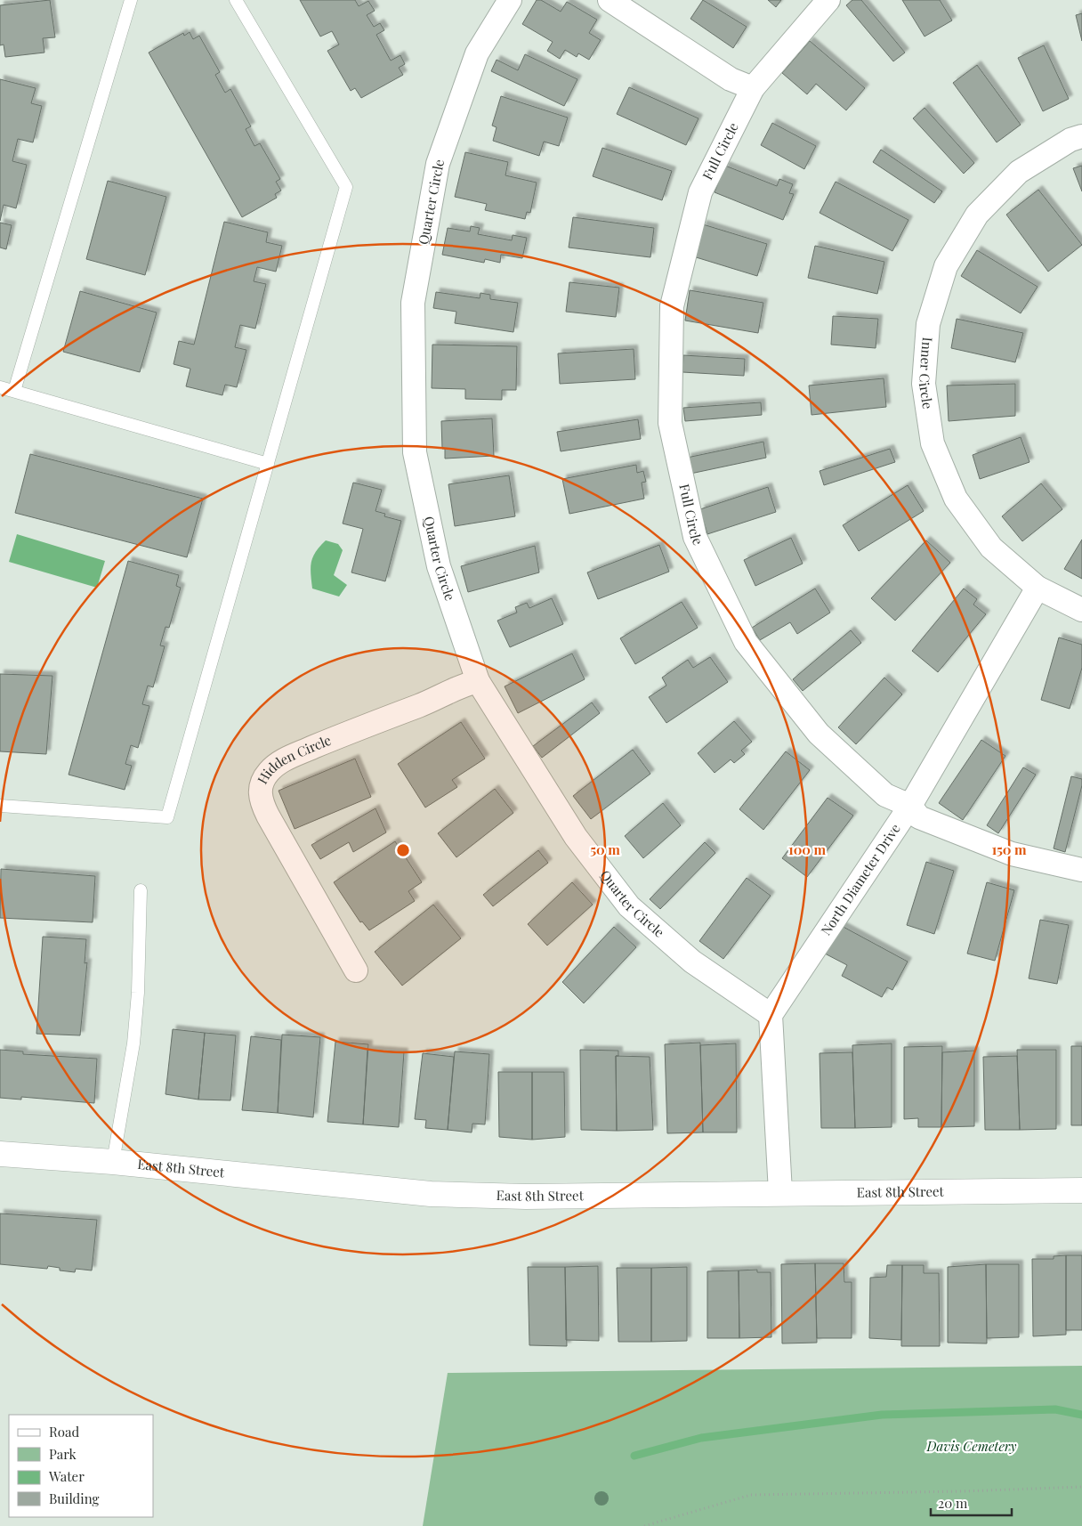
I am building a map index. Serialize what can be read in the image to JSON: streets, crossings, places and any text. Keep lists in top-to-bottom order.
{
  "streets": {
    "street": [
      "Full Circle",
      "Quarter Circle",
      "Inner Circle",
      "Hidden Circle",
      "North Diameter Drive",
      "East 8th Street"
    ]
  },
  "crossings": [
    ["Full Circle", "North Diameter Drive"],
    ["Quarter Circle", "Hidden Circle"],
    ["Quarter Circle", "North Diameter Drive"],
    ["Inner Circle", "North Diameter Drive"]
  ],
  "parks": ["Davis Cemetery"],
  "legend": [
    "Road",
    "Park",
    "Water",
    "Building"
  ],
  "scale_bar": "20 m",
  "rings": ["50 m", "100 m", "150 m"]
}
